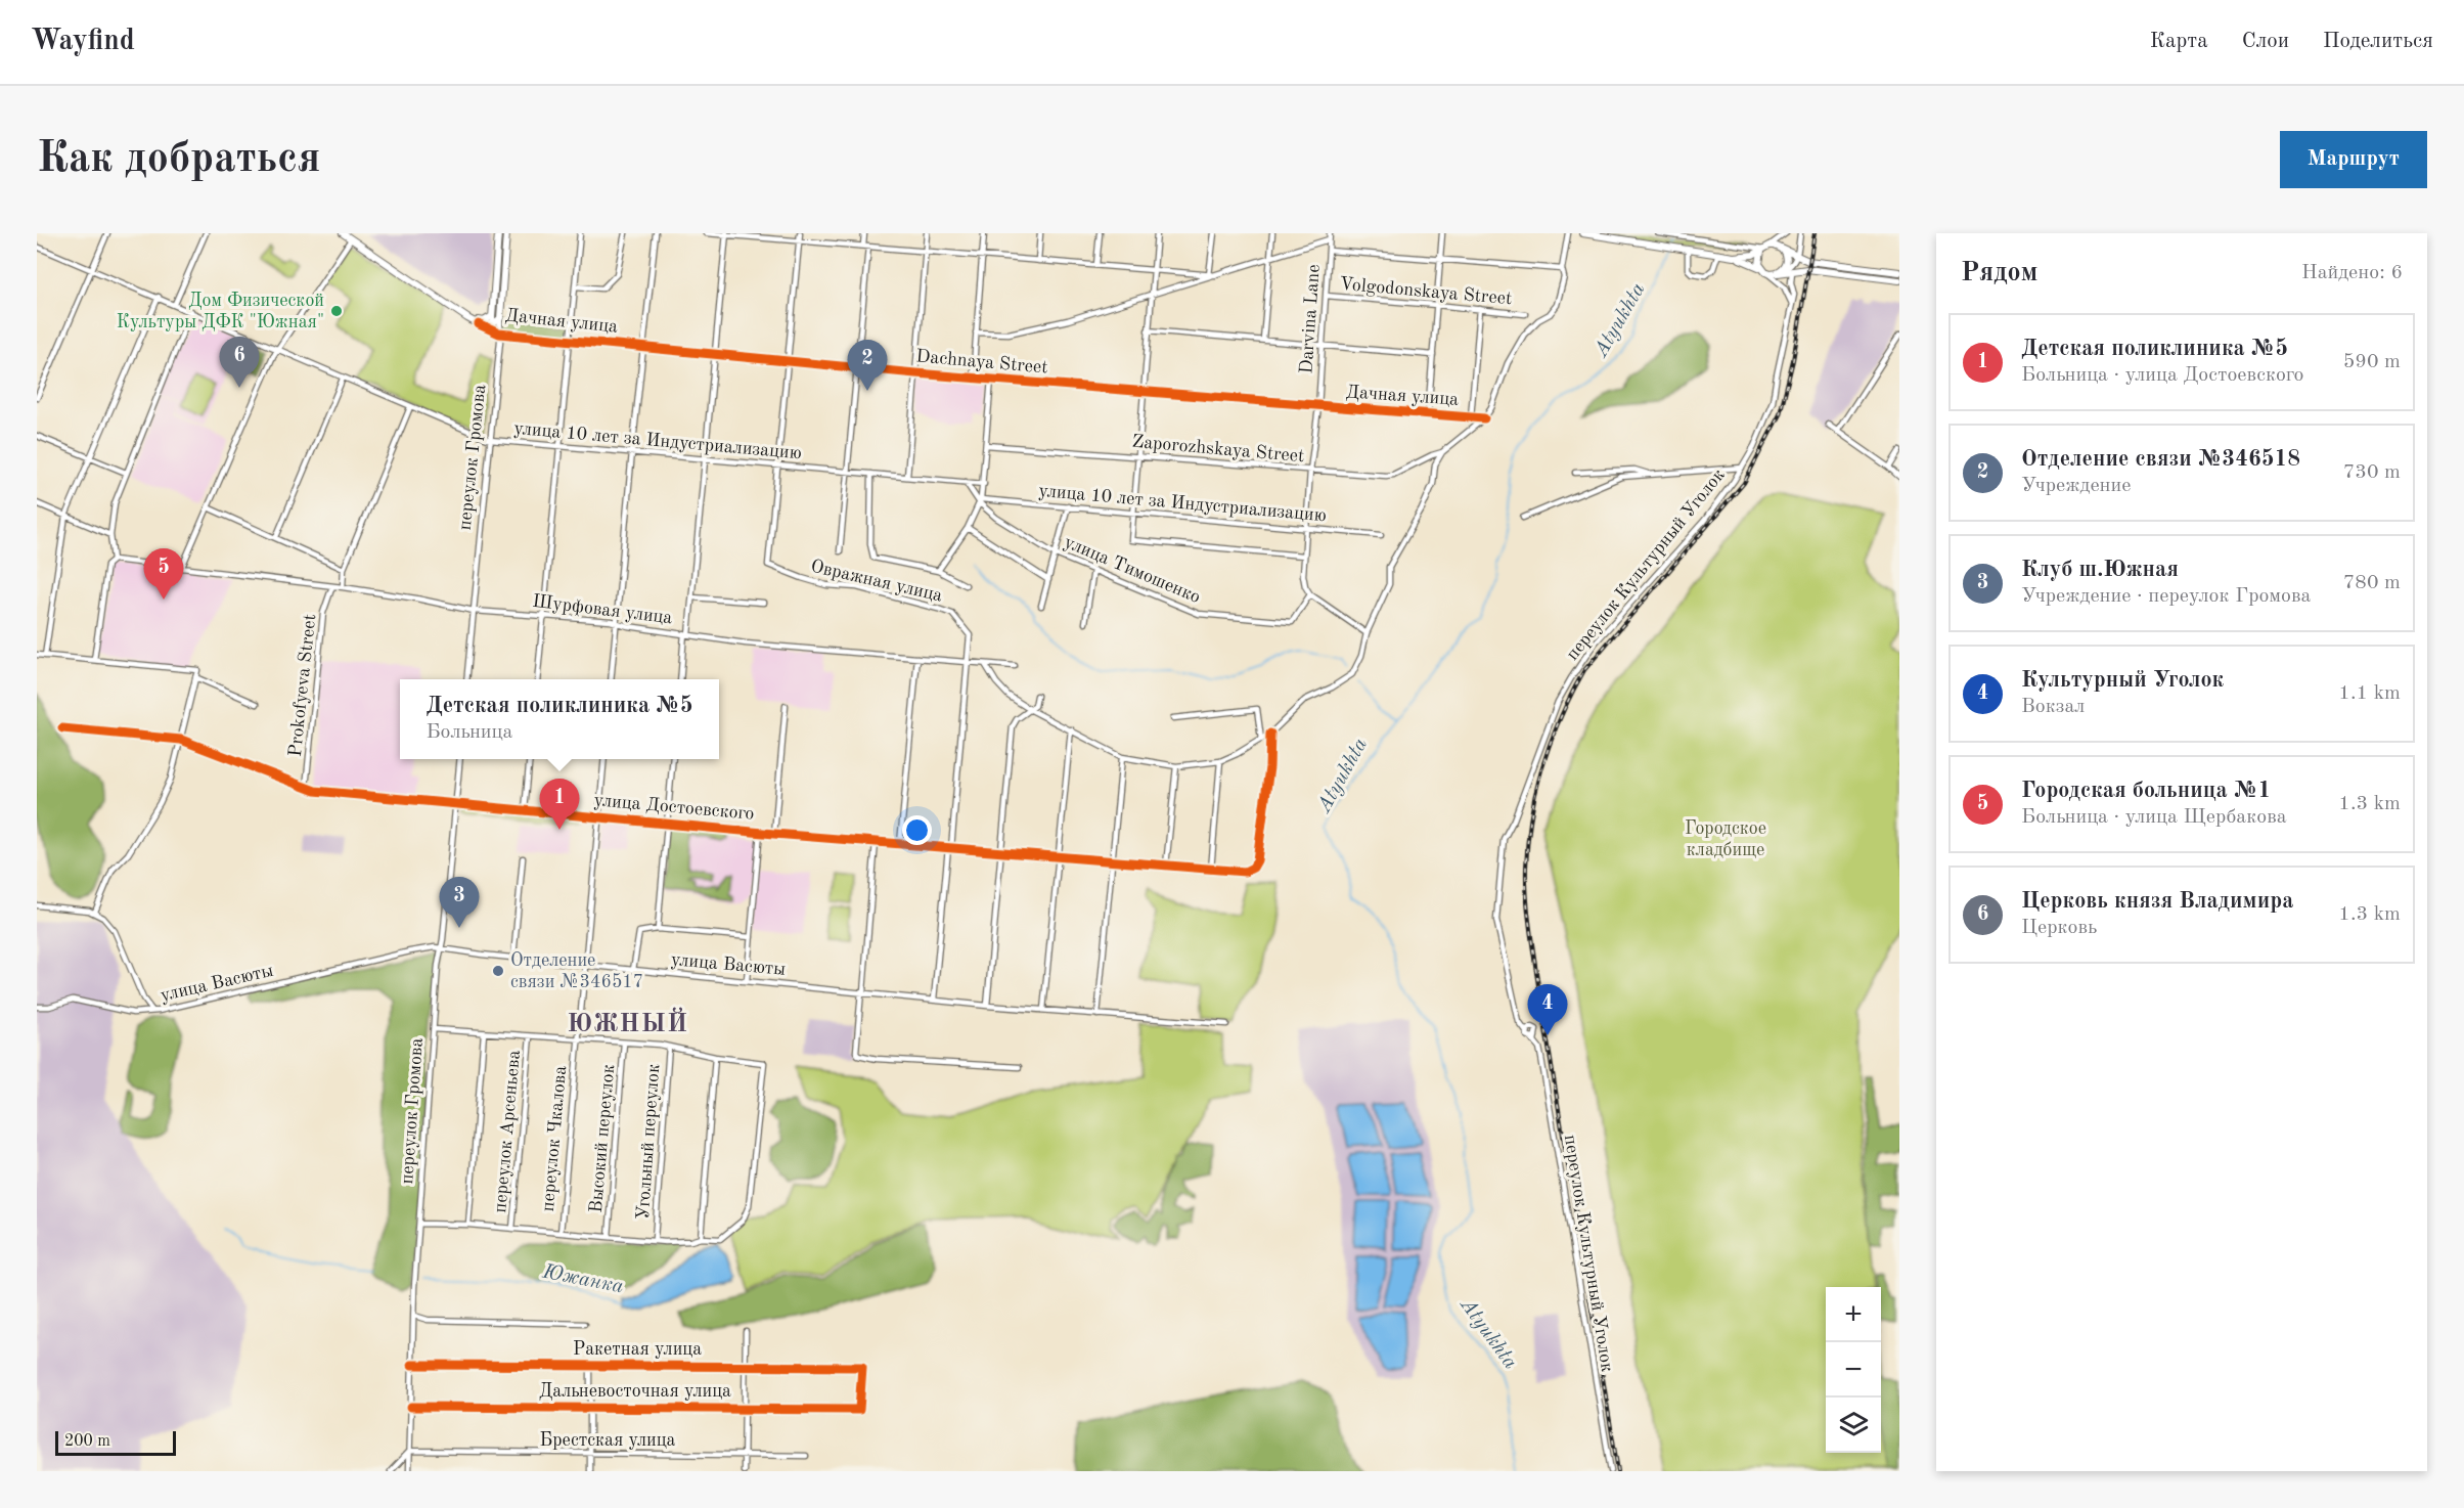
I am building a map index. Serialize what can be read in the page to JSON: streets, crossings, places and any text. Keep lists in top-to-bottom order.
{
  "streets": {
    "main road": ["Дачная улица", "переулок Громова"],
    "street": [
      "Volgodonskaya Street",
      "Darvina Lane",
      "Dachnaya Street",
      "улица 10 лет за Индустриализацию",
      "Zaporozhskaya Street",
      "переулок Культурный Уголок",
      "улица Тимошенко",
      "Овражная улица",
      "Шурфовая улица",
      "Prokofyeva Street",
      "улица Достоевского",
      "улица Васюты",
      "переулок Арсеньева",
      "переулок Чкалова",
      "Высокий переулок",
      "Угольный переулок",
      "Ракетная улица",
      "Дальневосточная улица",
      "Брестская улица"
    ]
  },
  "crossings": [
    ["Volgodonskaya Street", "Darvina Lane"],
    ["Darvina Lane", "Дачная улица"],
    ["Darvina Lane", "Dachnaya Street"],
    ["Darvina Lane", "улица 10 лет за Индустриализацию"],
    ["Darvina Lane", "Zaporozhskaya Street"],
    ["Darvina Lane", "улица Тимошенко"],
    ["Дачная улица", "Dachnaya Street"],
    ["Дачная улица", "Zaporozhskaya Street"],
    ["Дачная улица", "переулок Громова"],
    ["улица 10 лет за Индустриализацию", "переулок Громова"],
    ["улица 10 лет за Индустриализацию", "улица Тимошенко"],
    ["улица 10 лет за Индустриализацию", "Овражная улица"],
    ["переулок Громова", "Шурфовая улица"],
    ["переулок Громова", "улица Достоевского"],
    ["переулок Громова", "улица Васюты"],
    ["переулок Громова", "Ракетная улица"],
    ["переулок Громова", "Дальневосточная улица"],
    ["переулок Громова", "Брестская улица"],
    ["Овражная улица", "Шурфовая улица"],
    ["Шурфовая улица", "Prokofyeva Street"],
    ["Prokofyeva Street", "улица Достоевского"],
    ["улица Достоевского", "переулок Чкалова"],
    ["улица Васюты", "переулок Чкалова"],
    ["Ракетная улица", "Дальневосточная улица"]
  ],
  "districts": ["ЮЖНЫЙ"],
  "water": ["Atyukhta", "Южанка"],
  "parks": ["Городское кладбище"],
  "places": ["Дом Физической Культуры ДФК \"Южная\"", "Отделение связи №346517"],
  "scale_bar": "200 m",
  "page": {
    "header": "Wayfind",
    "nav": ["Карта", "Слои", "Поделиться"],
    "buttons": "Маршрут",
    "title": "Как добраться",
    "heading": ["Рядом", "Найдено: 6"],
    "list": [
      {
        "mark": "1",
        "name": "Детская поликлиника №5",
        "note": "Больница · улица Достоевского",
        "value": "590 m"
      },
      {
        "mark": "2",
        "name": "Отделение связи №346518",
        "note": "Учреждение",
        "value": "730 m"
      },
      {
        "mark": "3",
        "name": "Клуб ш.Южная",
        "note": "Учреждение · переулок Громова",
        "value": "780 m"
      },
      {
        "mark": "4",
        "name": "Культурный Уголок",
        "note": "Вокзал",
        "value": "1.1 km"
      },
      {
        "mark": "5",
        "name": "Городская больница №1",
        "note": "Больница · улица Щербакова",
        "value": "1.3 km"
      },
      {
        "mark": "6",
        "name": "Церковь князя Владимира",
        "note": "Церковь",
        "value": "1.3 km"
      }
    ],
    "pins": [
      "6",
      "2",
      "5",
      "1",
      "3",
      "4"
    ],
    "popup": ["Детская поликлиника №5", "Больница"],
    "map_buttons": ["+", "−"],
    "scale": "200 m"
  }
}
